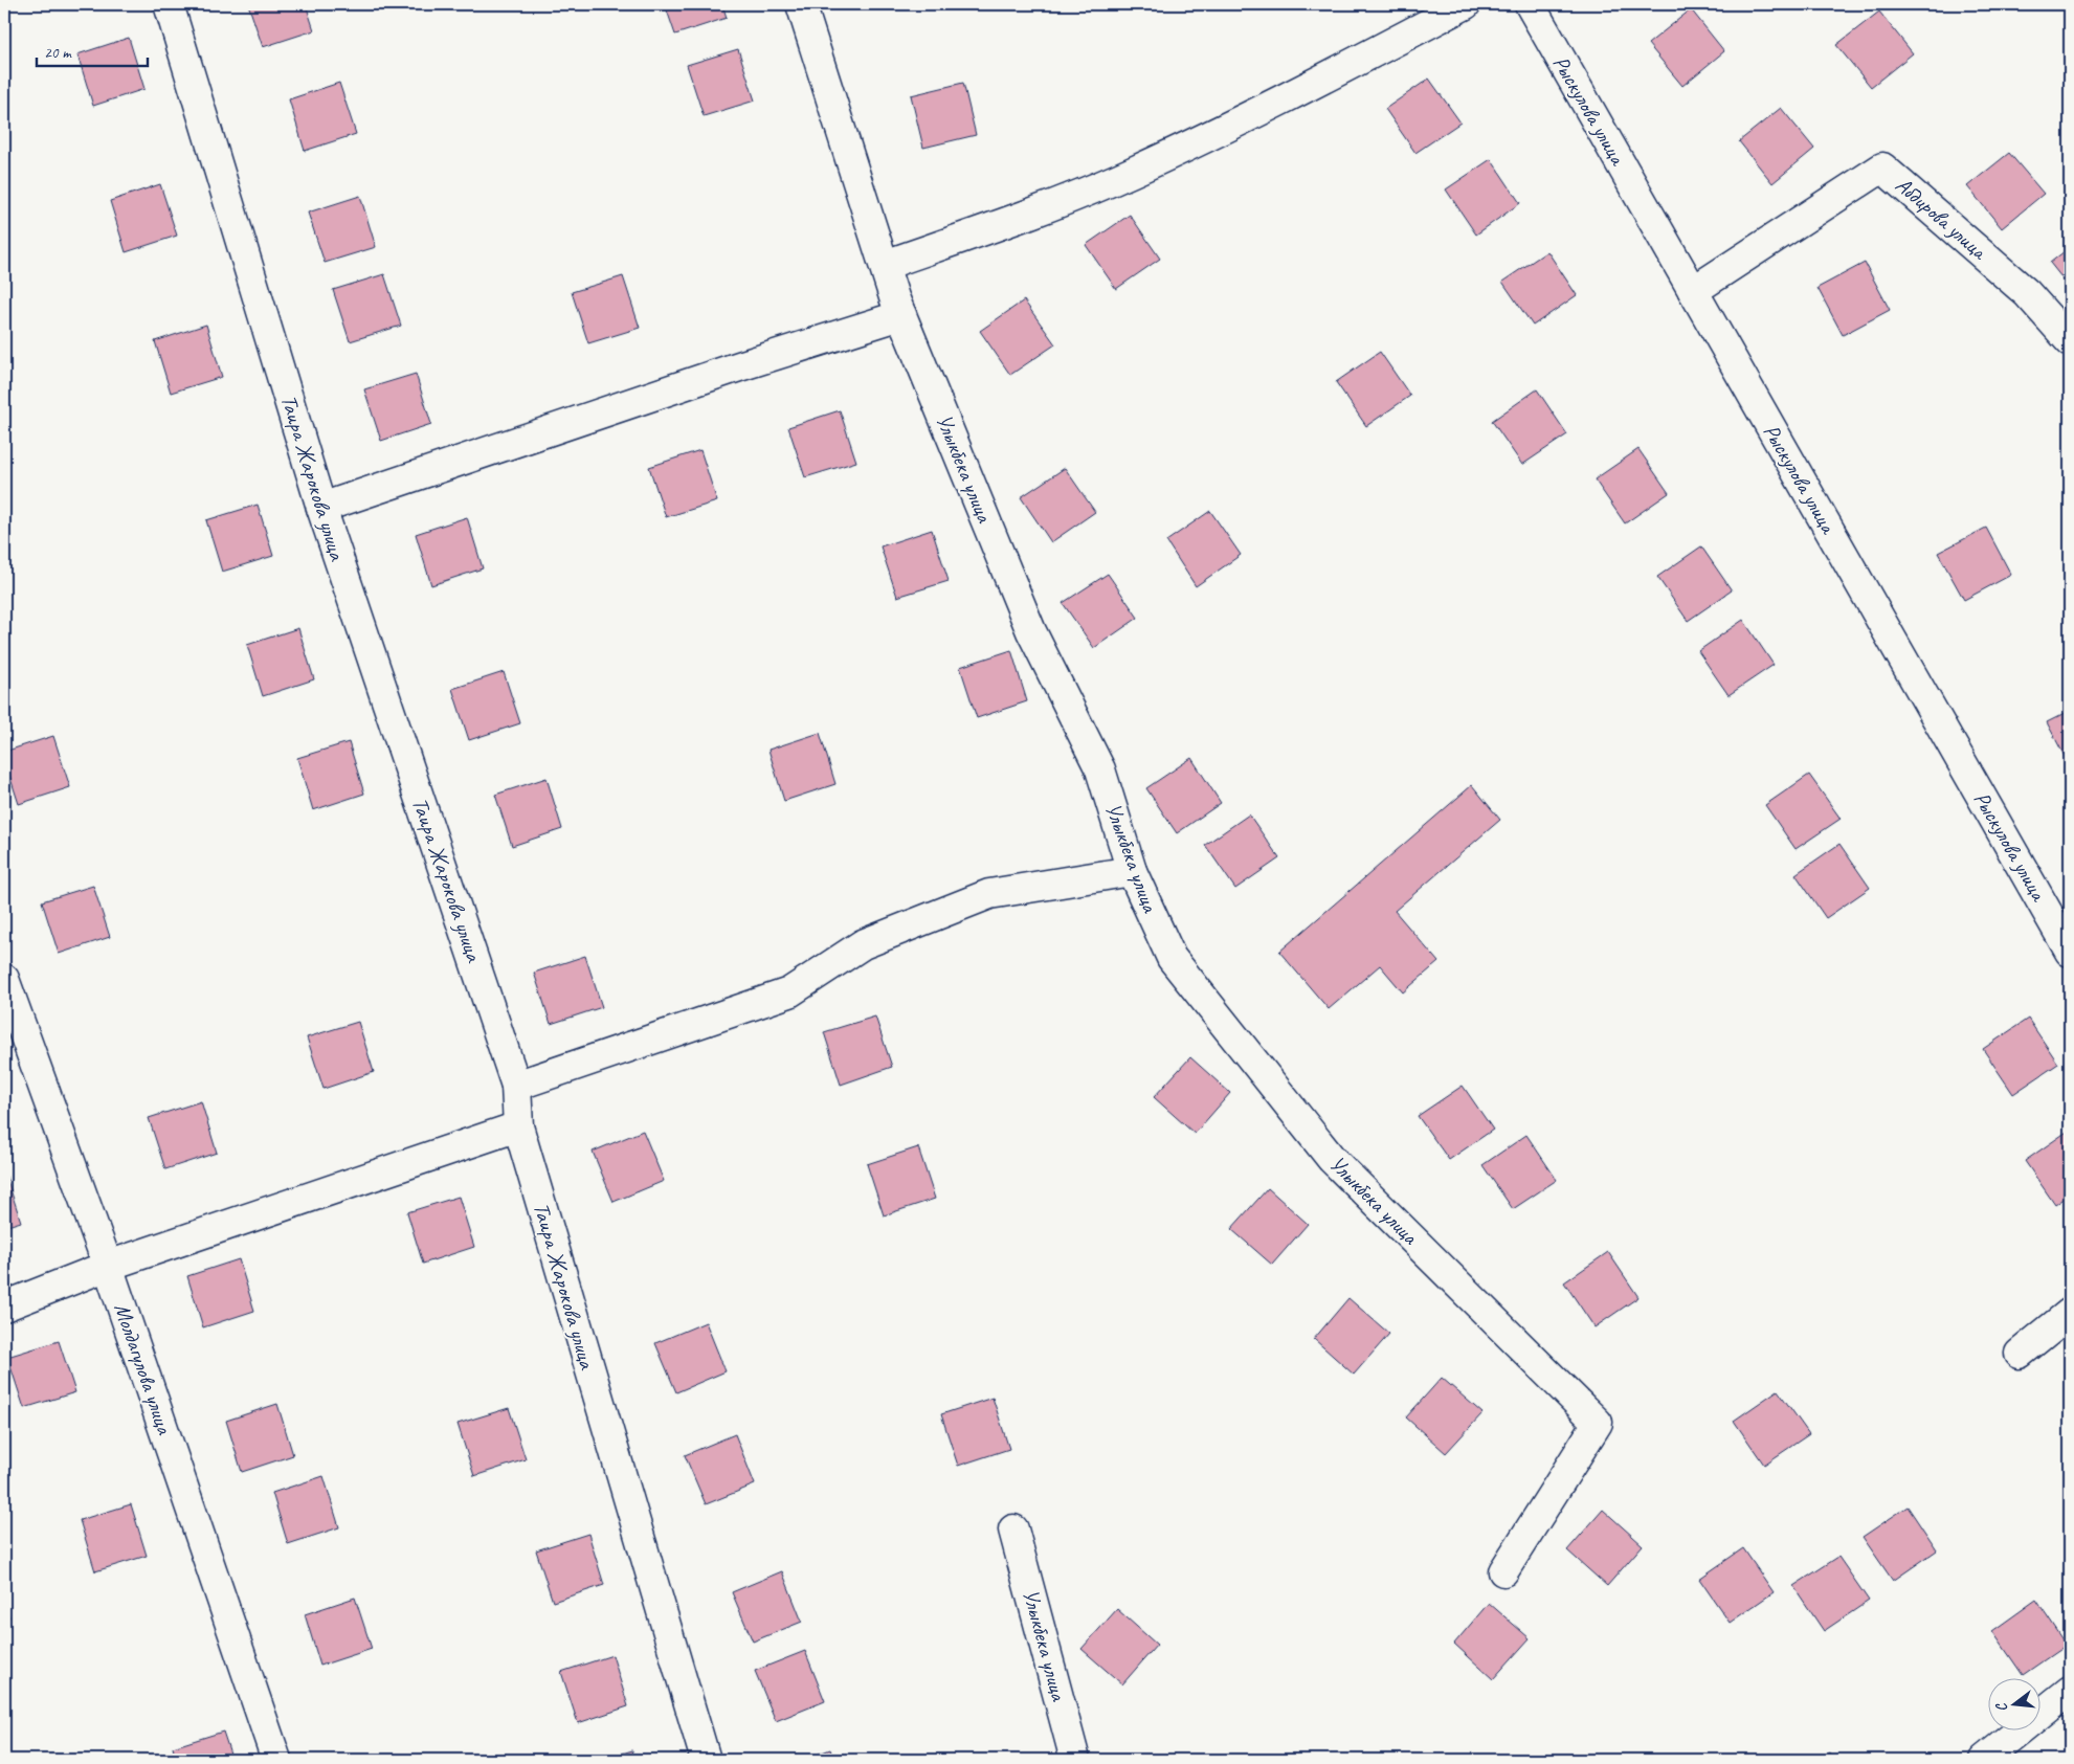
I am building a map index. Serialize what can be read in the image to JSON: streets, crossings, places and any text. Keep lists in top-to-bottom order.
{
  "streets": {
    "street": [
      "Рыскулова улица",
      "Абдирова улица",
      "Улыкбека улица",
      "Таира Жарокова улица",
      "Молдагулова улица"
    ]
  },
  "crossings": [
    ["Рыскулова улица", "Абдирова улица"]
  ],
  "scale_bar": "20 m",
  "north": "left"
}
